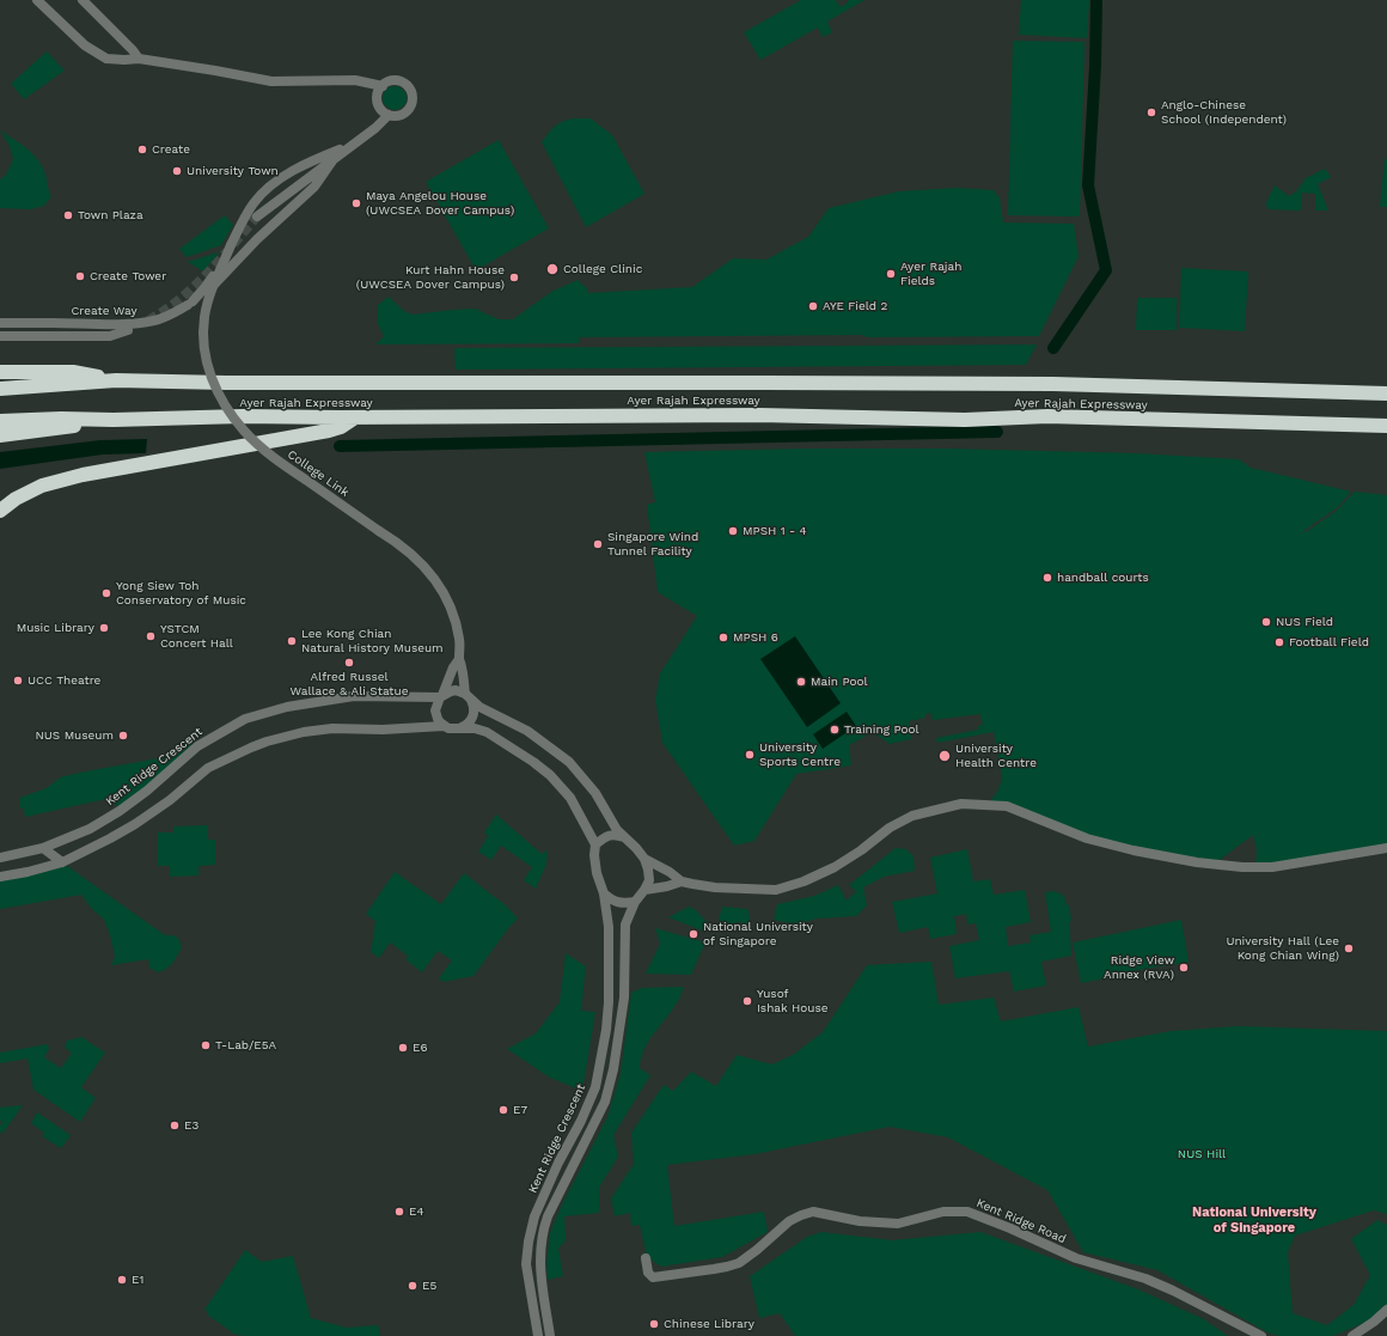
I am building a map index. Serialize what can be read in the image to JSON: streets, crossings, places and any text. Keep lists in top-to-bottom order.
{
  "streets": {
    "highway": ["Ayer Rajah Expressway"],
    "street": [
      "Create Way",
      "College Link",
      "Kent Ridge Crescent",
      "Kent Ridge Road"
    ]
  },
  "crossings": [
    ["Create Way", "College Link"],
    ["College Link", "Kent Ridge Crescent"]
  ],
  "districts": ["National University of Singapore"],
  "parks": ["NUS Hill"],
  "places": [
    "Anglo-Chinese School (Independent)",
    "Create",
    "University Town",
    "Maya Angelou House (UWCSEA Dover Campus)",
    "Town Plaza",
    "College Clinic",
    "Ayer Rajah Fields",
    "Create Tower",
    "Kurt Hahn House (UWCSEA Dover Campus)",
    "AYE Field 2",
    "MPSH 1 - 4",
    "Singapore Wind Tunnel Facility",
    "handball courts",
    "Yong Siew Toh Conservatory of Music",
    "NUS Field",
    "Music Library",
    "YSTCM Concert Hall",
    "MPSH 6",
    "Lee Kong Chian Natural History Museum",
    "Football Field",
    "Alfred Russel Wallace & Ali Statue",
    "UCC Theatre",
    "Main Pool",
    "Training Pool",
    "NUS Museum",
    "University Sports Centre",
    "University Health Centre",
    "National University of Singapore",
    "University Hall (Lee Kong Chian Wing)",
    "Ridge View Annex (RVA)",
    "Yusof Ishak House",
    "T-Lab/E5A",
    "E6",
    "E7",
    "E3",
    "E4",
    "E1",
    "E5",
    "Chinese Library"
  ]
}
